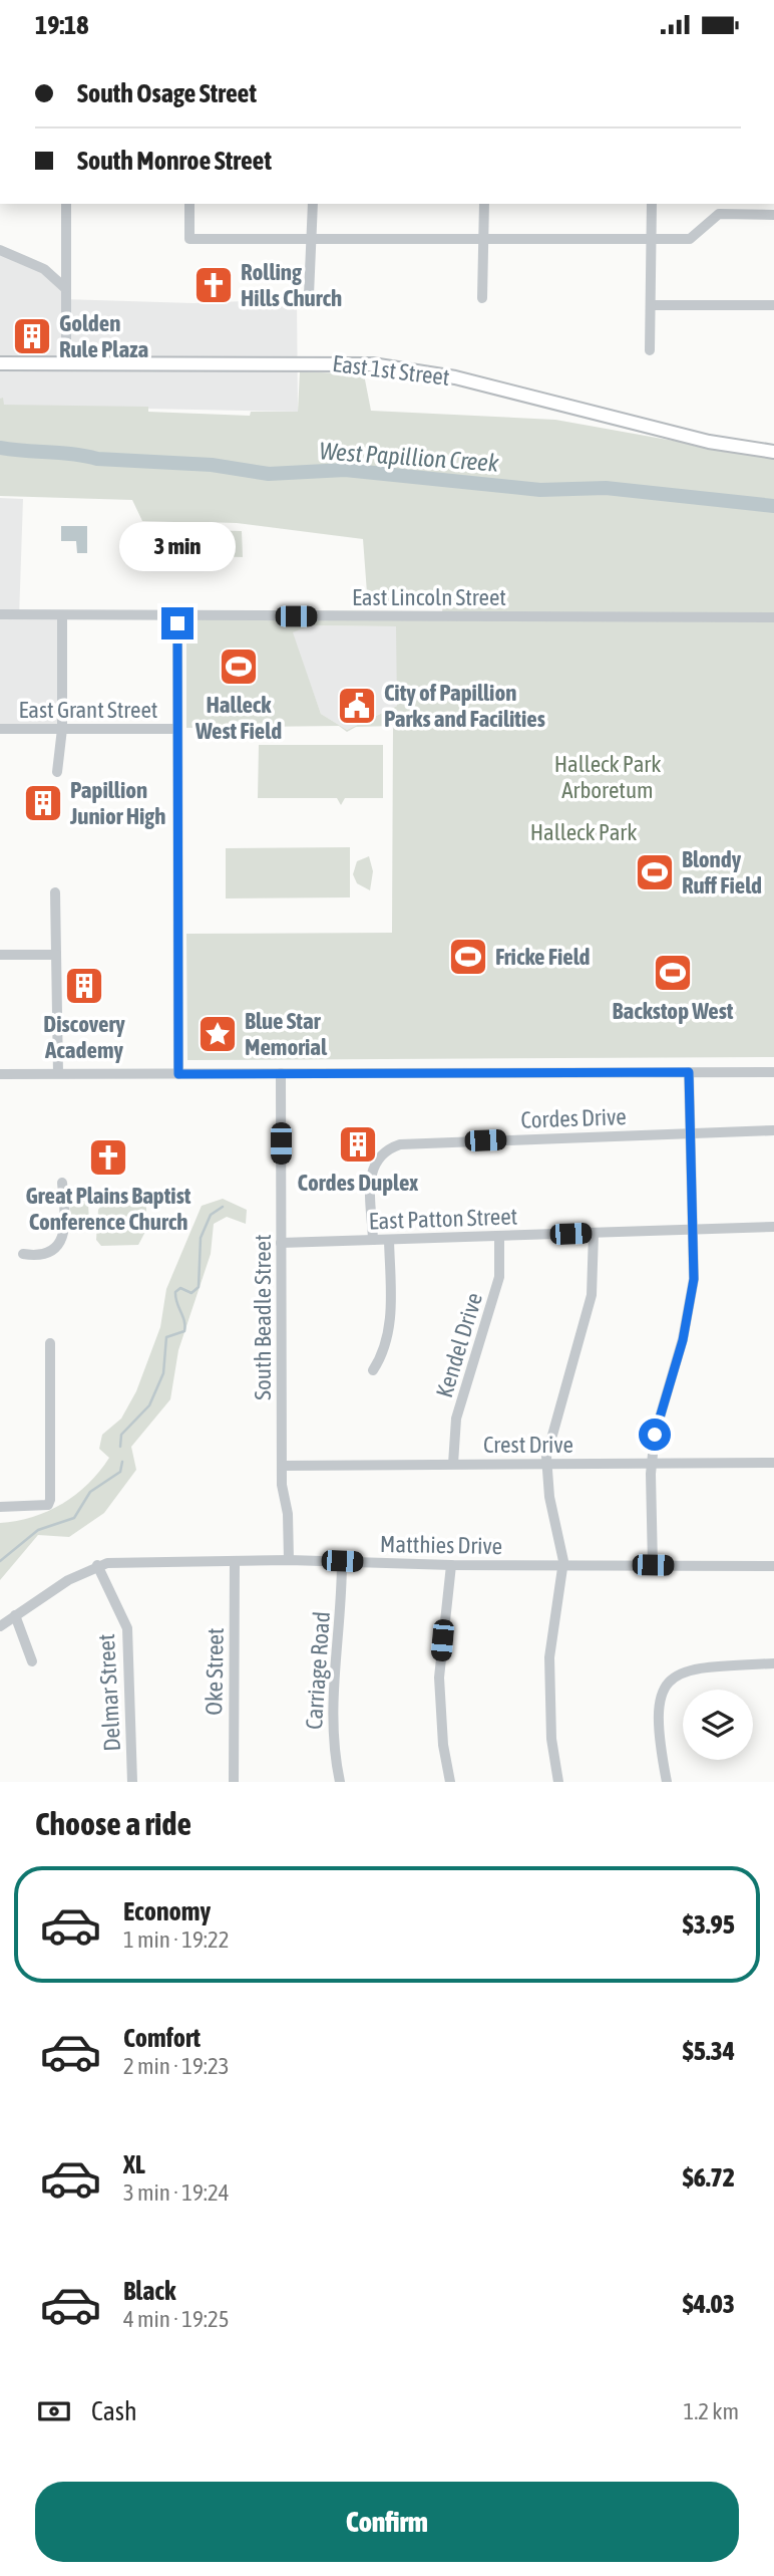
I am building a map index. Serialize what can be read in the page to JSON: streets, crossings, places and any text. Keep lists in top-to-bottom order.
{
  "streets": {
    "main road": ["East 1st Street"],
    "street": [
      "East Lincoln Street",
      "East Grant Street",
      "Cordes Drive",
      "East Patton Street",
      "South Beadle Street",
      "Kendel Drive",
      "Crest Drive",
      "Matthies Drive",
      "Carriage Road",
      "Oke Street",
      "Delmar Street"
    ]
  },
  "crossings": [
    ["Cordes Drive", "East Patton Street"],
    ["East Patton Street", "South Beadle Street"],
    ["East Patton Street", "Kendel Drive"],
    ["South Beadle Street", "Crest Drive"],
    ["South Beadle Street", "Matthies Drive"],
    ["Kendel Drive", "Crest Drive"],
    ["Matthies Drive", "Carriage Road"],
    ["Matthies Drive", "Oke Street"],
    ["Matthies Drive", "Delmar Street"]
  ],
  "water": ["West Papillion Creek"],
  "parks": ["Halleck Park Arboretum", "Halleck Park"],
  "places": {
    "church": ["Rolling Hills Church", "Great Plains Baptist Conference Church"],
    "building": [
      "Golden Rule Plaza",
      "Papillion Junior High",
      "Discovery Academy",
      "Cordes Duplex"
    ],
    "sports": [
      "Halleck West Field",
      "Blondy Ruff Field",
      "Fricke Field",
      "Backstop West"
    ],
    "public building": ["City of Papillion Parks and Facilities"],
    "place": ["Blue Star Memorial"]
  },
  "page": {
    "status": "19:18",
    "banner": ["South Osage Street", "South Monroe Street"],
    "bubble": "3 min",
    "heading": "Choose a ride",
    "list": [
      {
        "name": "Economy",
        "note": "1 min · 19:22",
        "value": "$3.95"
      },
      {
        "name": "Comfort",
        "note": "2 min · 19:23",
        "value": "$5.34"
      },
      {
        "name": "XL",
        "note": "3 min · 19:24",
        "value": "$6.72"
      },
      {
        "name": "Black",
        "note": "4 min · 19:25",
        "value": "$4.03"
      }
    ],
    "pay": ["Cash", "1.2 km"],
    "buttons": "Confirm"
  }
}
